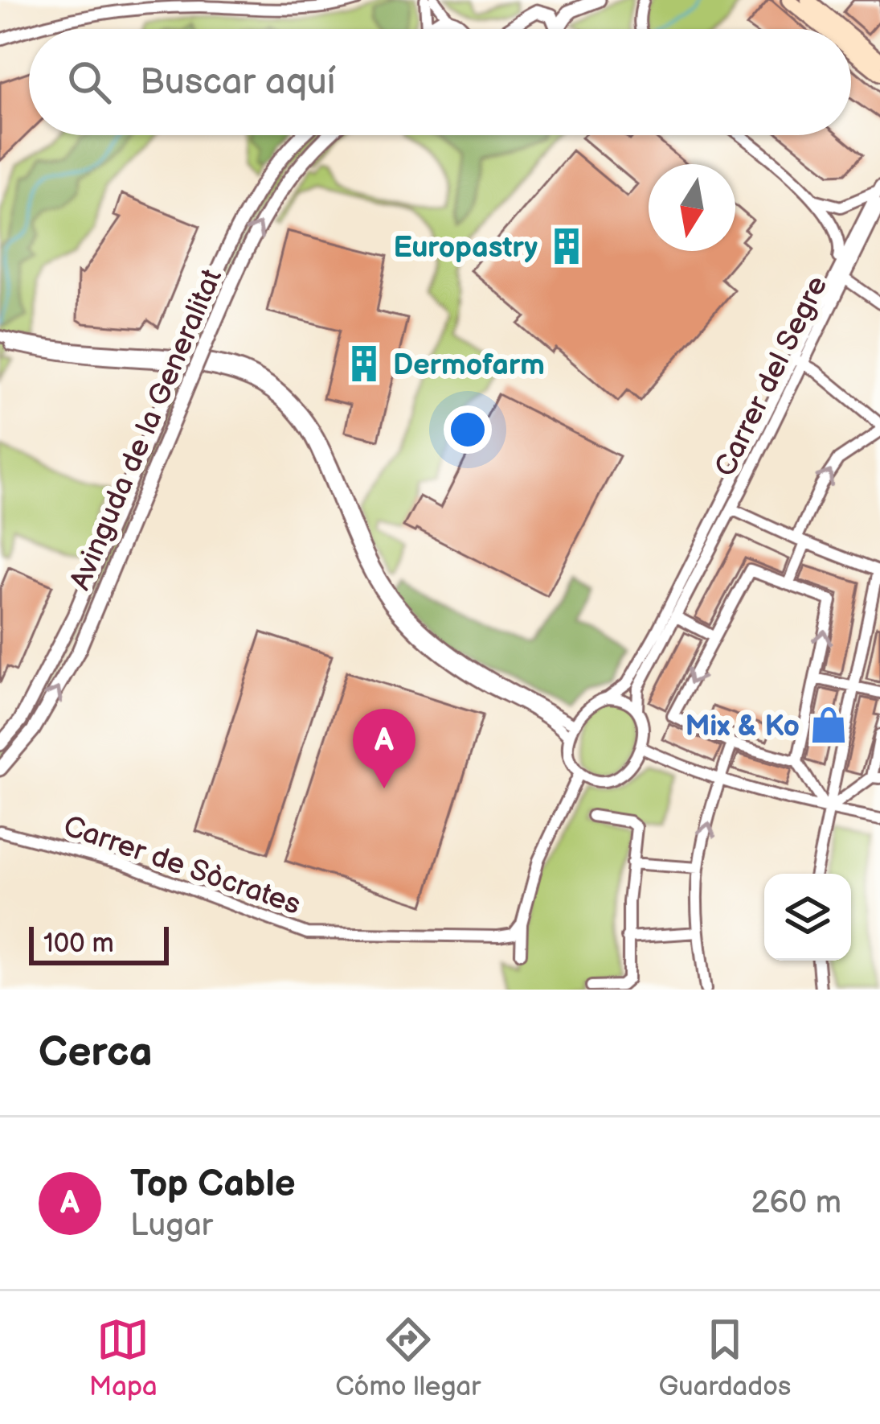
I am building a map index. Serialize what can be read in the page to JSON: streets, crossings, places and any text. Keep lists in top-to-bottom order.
{
  "streets": {
    "street": ["Carrer del Segre", "Avinguda de la Generalitat", "Carrer de Sòcrates"]
  },
  "places": {
    "building": ["Europastry", "Dermofarm"],
    "shop": ["Mix & Ko"]
  },
  "scale_bar": "100 m",
  "north": "bottom",
  "page": {
    "search": "Buscar aquí",
    "pins": "A",
    "scale": "100 m",
    "heading": "Cerca",
    "list": [
      {
        "mark": "A",
        "name": "Top Cable",
        "note": "Lugar",
        "value": "260 m"
      }
    ],
    "nav": ["Mapa", "Cómo llegar", "Guardados"]
  }
}
